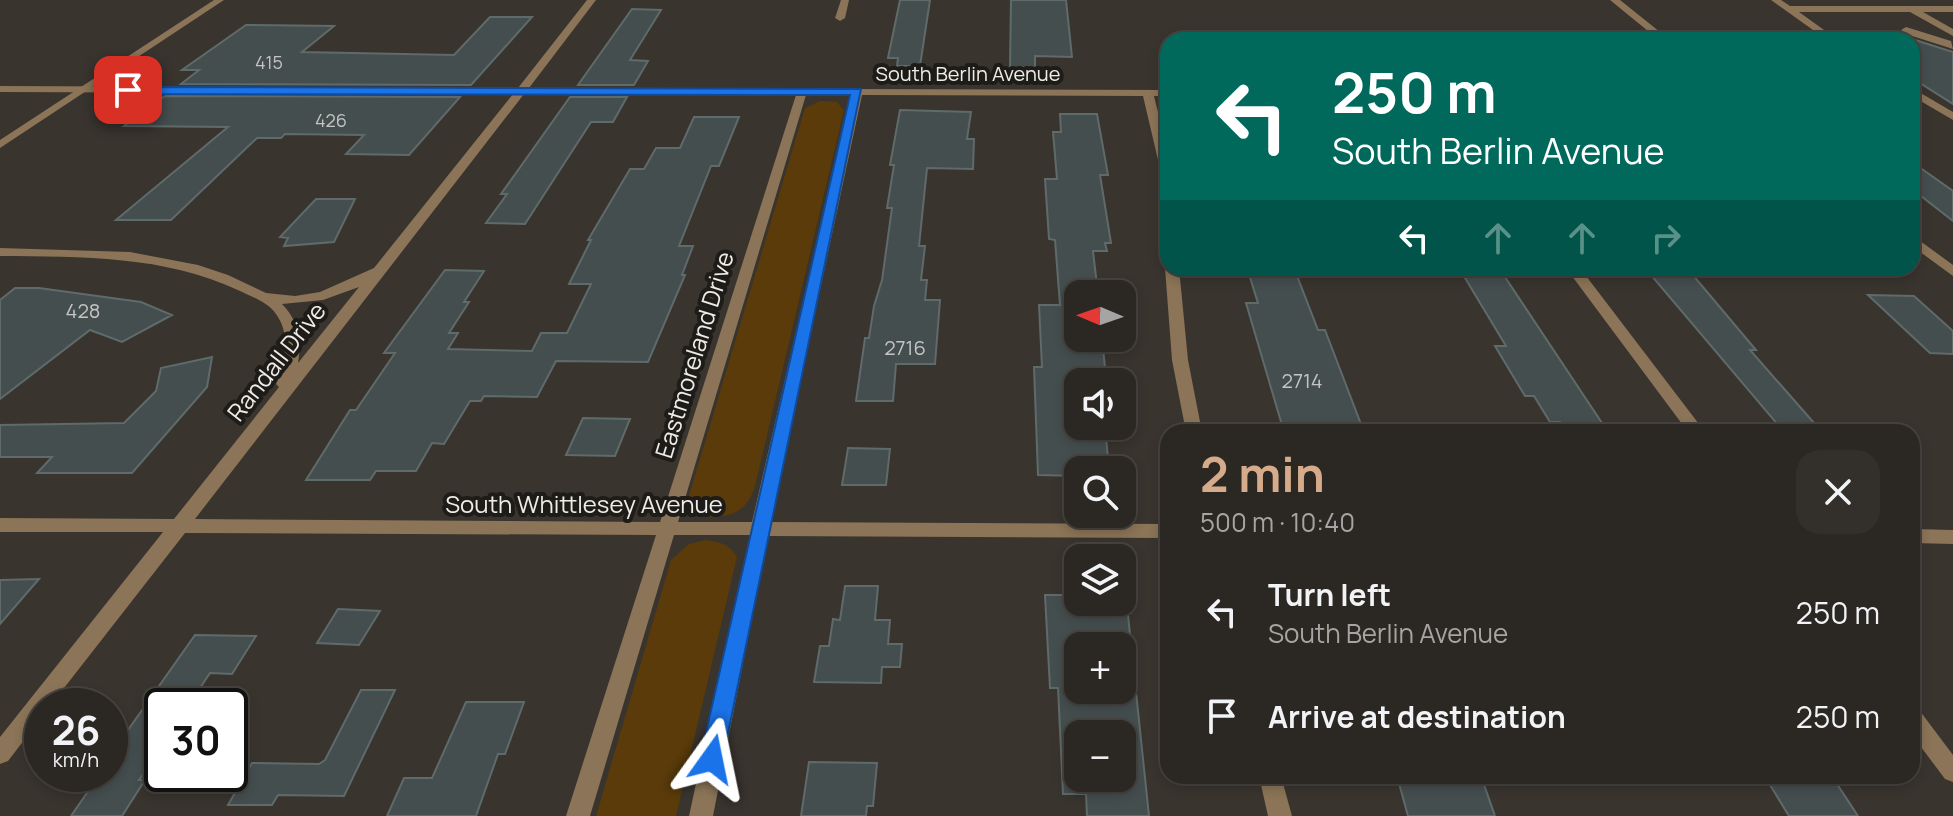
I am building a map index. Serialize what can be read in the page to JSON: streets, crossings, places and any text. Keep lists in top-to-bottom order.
{
  "streets": {
    "street": [
      "South Berlin Avenue",
      "Eastmoreland Drive",
      "Randall Drive",
      "South Whittlesey Avenue"
    ]
  },
  "crossings": [
    ["South Berlin Avenue", "Eastmoreland Drive"],
    ["South Berlin Avenue", "Randall Drive"],
    ["Eastmoreland Drive", "South Whittlesey Avenue"],
    ["Randall Drive", "South Whittlesey Avenue"]
  ],
  "house_numbers": [
    "415",
    "426",
    "428",
    "2716",
    "2714"
  ],
  "north": "left",
  "page": {
    "turn": ["250 m", "South Berlin Avenue"],
    "map_buttons": ["+", "−"],
    "heading": ["2 min", "500 m · 10:40"],
    "list": [
      {
        "name": "Turn left",
        "note": "South Berlin Avenue",
        "value": "250 m"
      },
      {
        "name": "Arrive at destination",
        "value": "250 m"
      }
    ],
    "speed": "26 km/h",
    "limit": "30"
  }
}
